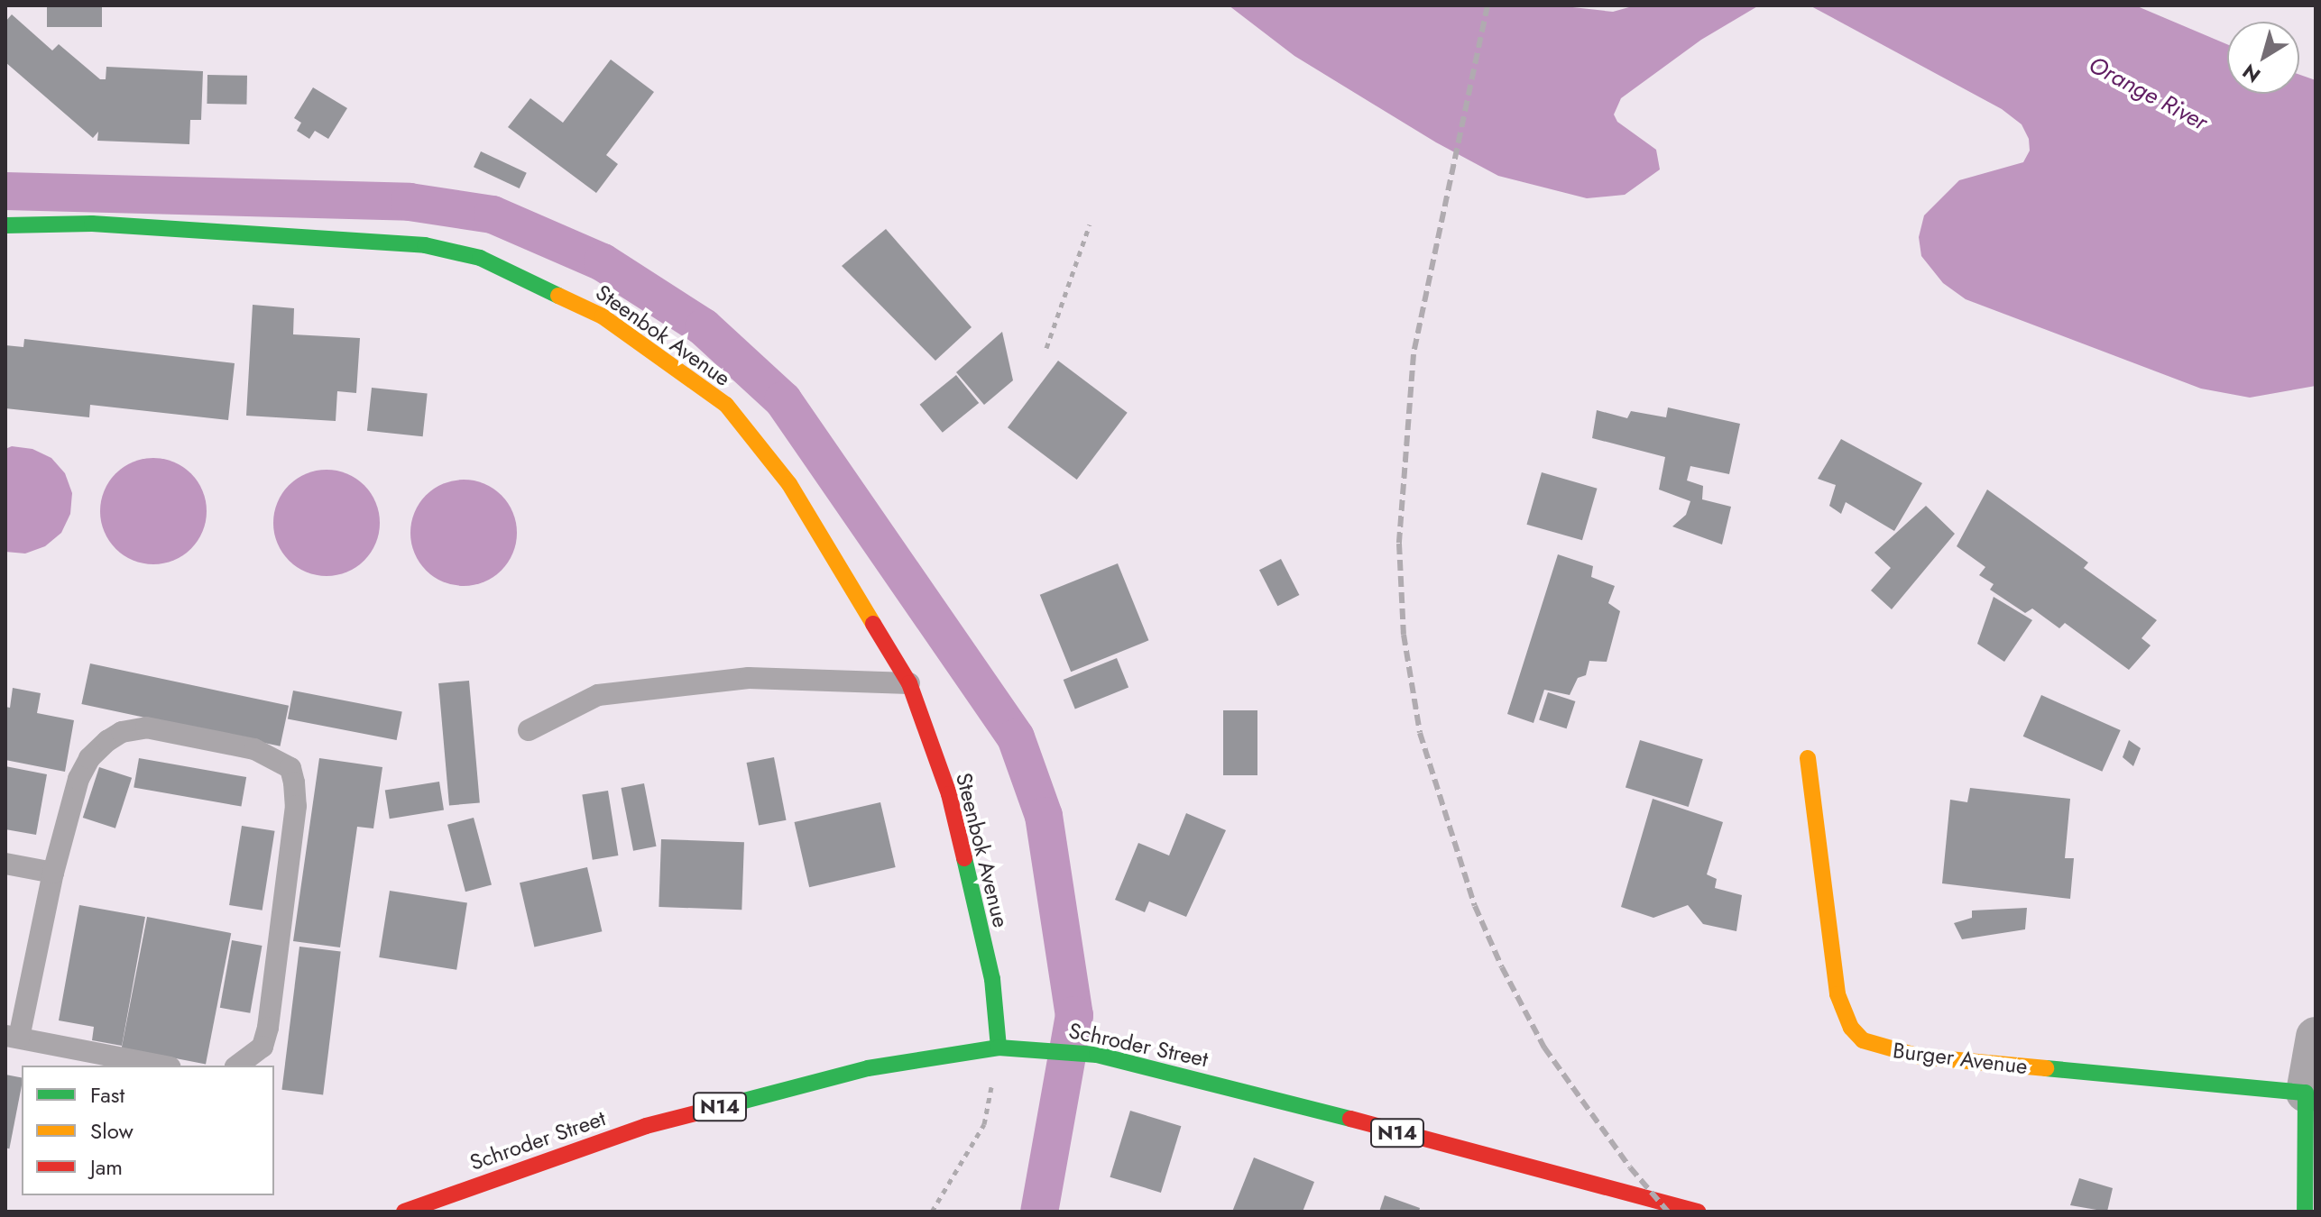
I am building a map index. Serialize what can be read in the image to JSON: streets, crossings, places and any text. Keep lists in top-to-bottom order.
{
  "streets": {
    "main road": [
      "Steenbok Avenue",
      "Schroder Street",
      "Burger Avenue",
      "N14"
    ]
  },
  "crossings": [
    ["Steenbok Avenue", "Schroder Street"]
  ],
  "water": ["Orange River"],
  "legend": ["Fast", "Slow", "Jam"],
  "north": "bottom left"
}
